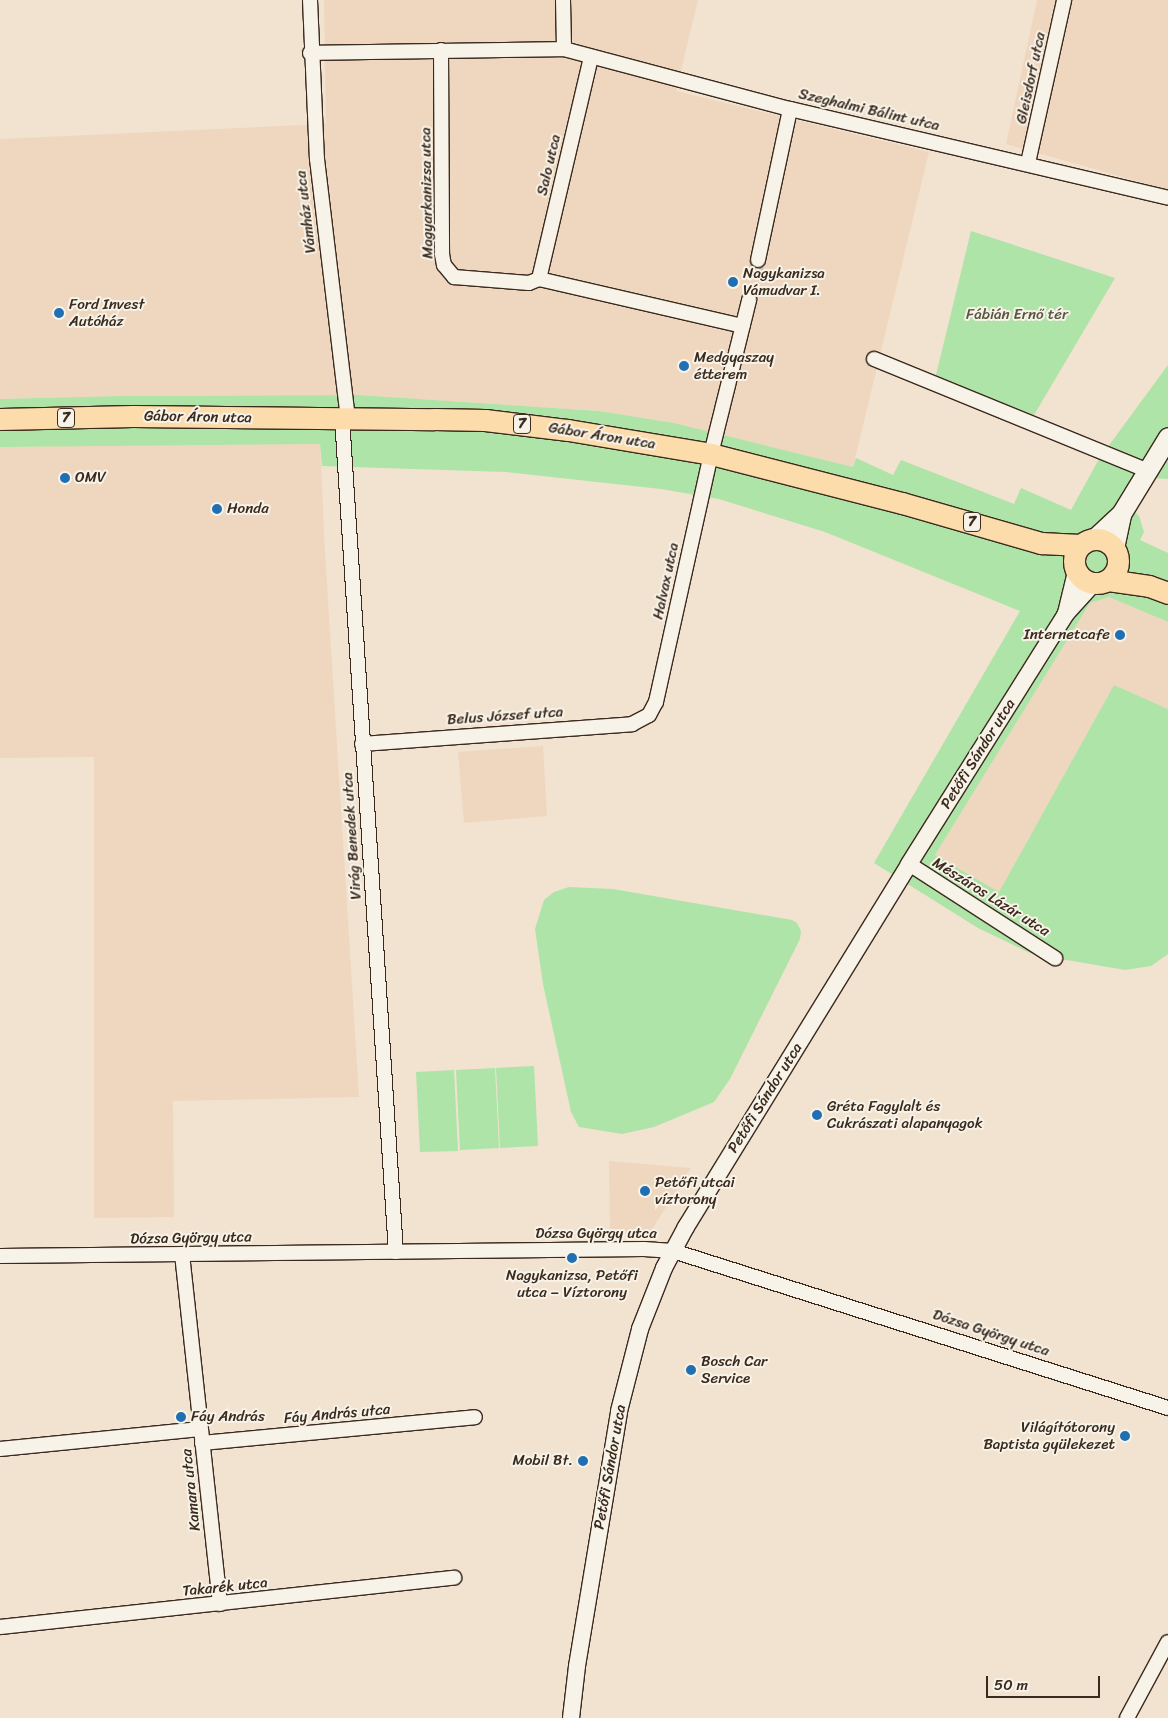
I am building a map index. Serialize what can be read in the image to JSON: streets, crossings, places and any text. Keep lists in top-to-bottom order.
{
  "streets": {
    "main road": ["Gábor Áron utca", "7"],
    "street": [
      "Gleisdorf utca",
      "Szeghalmi Bálint utca",
      "Salo utca",
      "Magyarkanizsa utca",
      "Vámház utca",
      "Halvax utca",
      "Belus József utca",
      "Petőfi Sándor utca",
      "Virág Benedek utca",
      "Mészáros Lázár utca",
      "Dózsa György utca",
      "Fáy András utca",
      "Kamara utca",
      "Takarék utca"
    ]
  },
  "crossings": [
    ["Gleisdorf utca", "Szeghalmi Bálint utca"],
    ["Szeghalmi Bálint utca", "Salo utca"],
    ["Szeghalmi Bálint utca", "Magyarkanizsa utca"],
    ["Szeghalmi Bálint utca", "Vámház utca"],
    ["Salo utca", "Magyarkanizsa utca"],
    ["Magyarkanizsa utca", "Halvax utca"],
    ["Vámház utca", "Gábor Áron utca"],
    ["Vámház utca", "Virág Benedek utca"],
    ["Gábor Áron utca", "Halvax utca"],
    ["Gábor Áron utca", "Petőfi Sándor utca"],
    ["Gábor Áron utca", "Virág Benedek utca"],
    ["Halvax utca", "Belus József utca"],
    ["Belus József utca", "Virág Benedek utca"],
    ["Petőfi Sándor utca", "Mészáros Lázár utca"],
    ["Petőfi Sándor utca", "Dózsa György utca"],
    ["Virág Benedek utca", "Dózsa György utca"],
    ["Dózsa György utca", "Kamara utca"],
    ["Fáy András utca", "Kamara utca"],
    ["Kamara utca", "Takarék utca"]
  ],
  "parks": ["Fábián Ernő tér"],
  "places": [
    "Nagykanizsa Vámudvar I.",
    "Ford Invest Autóház",
    "Medgyaszay étterem",
    "OMV",
    "Honda",
    "Internetcafe",
    "Gréta Fagylalt és Cukrászati alapanyagok",
    "Petőfi utcai víztorony",
    "Nagykanizsa, Petőfi utca – Víztorony",
    "Bosch Car Service",
    "Fáy András",
    "Világítótorony Baptista gyülekezet",
    "Mobil Bt."
  ],
  "scale_bar": "50 m"
}
